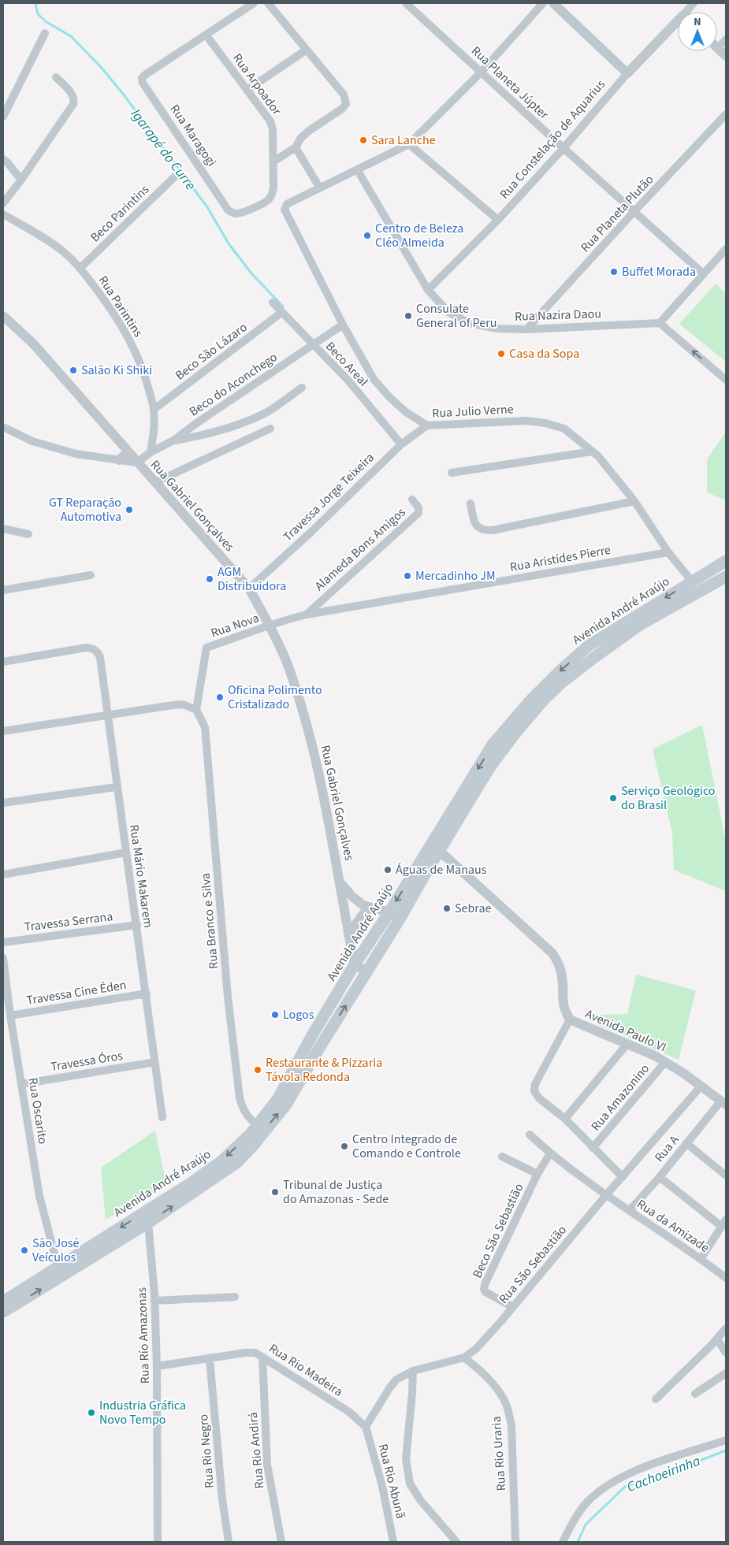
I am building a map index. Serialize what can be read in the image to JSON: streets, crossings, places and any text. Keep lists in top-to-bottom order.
{
  "streets": {
    "main road": ["Avenida André Araújo"],
    "street": [
      "Rua Planeta Júpter",
      "Rua Arpoador",
      "Rua Maragogi",
      "Rua Constelação de Aquarius",
      "Beco Parintins",
      "Rua Planeta Plutão",
      "Rua Parintins",
      "Rua Nazira Daou",
      "Beco São Lázaro",
      "Beco Areal",
      "Beco do Aconchego",
      "Rua Julio Verne",
      "Travessa Jorge Teixeira",
      "Rua Gabriel Gonçalves",
      "Alameda Bons Amigos",
      "Rua Aristídes Pierre",
      "Rua Nova",
      "Rua Mário Makarem",
      "Rua Branco e Silva",
      "Travessa Serrana",
      "Travessa Cine Éden",
      "Avenida Paulo VI",
      "Travessa Óros",
      "Rua Amazonino",
      "Rua Oscarito",
      "Rua A",
      "Rua da Amizade",
      "Beco São Sebastião",
      "Rua São Sebastião",
      "Rua Río Amazonas",
      "Rua Rio Madeira",
      "Rua Rio Andirá",
      "Rua Rio Negro",
      "Rua Rio Uraria",
      "Rua Rio Abunã"
    ]
  },
  "crossings": [
    ["Rua Planeta Júpter", "Rua Constelação de Aquarius"],
    ["Rua Planeta Júpter", "Rua Planeta Plutão"],
    ["Rua Arpoador", "Rua Maragogi"],
    ["Rua Constelação de Aquarius", "Rua Nazira Daou"],
    ["Beco Parintins", "Rua Parintins"],
    ["Rua Planeta Plutão", "Rua Nazira Daou"],
    ["Rua Parintins", "Beco São Lázaro"],
    ["Rua Parintins", "Beco do Aconchego"],
    ["Beco São Lázaro", "Beco Areal"],
    ["Beco Areal", "Beco do Aconchego"],
    ["Beco Areal", "Travessa Jorge Teixeira"],
    ["Beco do Aconchego", "Rua Julio Verne"],
    ["Beco do Aconchego", "Rua Gabriel Gonçalves"],
    ["Rua Julio Verne", "Travessa Jorge Teixeira"],
    ["Rua Julio Verne", "Rua Aristídes Pierre"],
    ["Rua Julio Verne", "Avenida André Araújo"],
    ["Travessa Jorge Teixeira", "Rua Gabriel Gonçalves"],
    ["Rua Gabriel Gonçalves", "Rua Aristídes Pierre"],
    ["Rua Gabriel Gonçalves", "Avenida André Araújo"],
    ["Rua Gabriel Gonçalves", "Rua Nova"],
    ["Alameda Bons Amigos", "Rua Aristídes Pierre"],
    ["Rua Aristídes Pierre", "Rua Nova"],
    ["Avenida André Araújo", "Rua Branco e Silva"],
    ["Avenida André Araújo", "Avenida Paulo VI"],
    ["Avenida André Araújo", "Rua Oscarito"],
    ["Avenida André Araújo", "Rua Río Amazonas"],
    ["Rua Nova", "Rua Branco e Silva"],
    ["Rua Mário Makarem", "Travessa Serrana"],
    ["Rua Mário Makarem", "Travessa Cine Éden"],
    ["Rua Mário Makarem", "Travessa Óros"],
    ["Travessa Cine Éden", "Rua Oscarito"],
    ["Avenida Paulo VI", "Rua Amazonino"],
    ["Avenida Paulo VI", "Rua A"],
    ["Avenida Paulo VI", "Rua São Sebastião"],
    ["Travessa Óros", "Rua Oscarito"],
    ["Rua A", "Rua da Amizade"],
    ["Rua da Amizade", "Rua São Sebastião"],
    ["Beco São Sebastião", "Rua São Sebastião"],
    ["Rua São Sebastião", "Rua Rio Madeira"],
    ["Rua São Sebastião", "Rua Rio Uraria"],
    ["Rua São Sebastião", "Rua Rio Abunã"],
    ["Rua Río Amazonas", "Rua Rio Madeira"],
    ["Rua Rio Madeira", "Rua Rio Andirá"],
    ["Rua Rio Madeira", "Rua Rio Negro"],
    ["Rua Rio Madeira", "Rua Rio Abunã"]
  ],
  "water": ["Igarapé do Curre", "Cachoeirinha"],
  "places": [
    "Sara Lanche",
    "Centro de Beleza Cléo Almeida",
    "Buffet Morada",
    "Consulate General of Peru",
    "Casa da Sopa",
    "Salão Ki Shiki",
    "GT Reparação Automotiva",
    "Mercadinho JM",
    "AGM Distribuidora",
    "Oficina Polimento Cristalizado",
    "Serviço Geológico do Brasil",
    "Águas de Manaus",
    "Sebrae",
    "Logos",
    "Restaurante & Pizzaria Távola Redonda",
    "Centro Integrado de Comando e Controle",
    "Tribunal de Justiça do Amazonas - Sede",
    "São José Veículos",
    "Industria Gráfica Novo Tempo"
  ],
  "north": "top"
}
